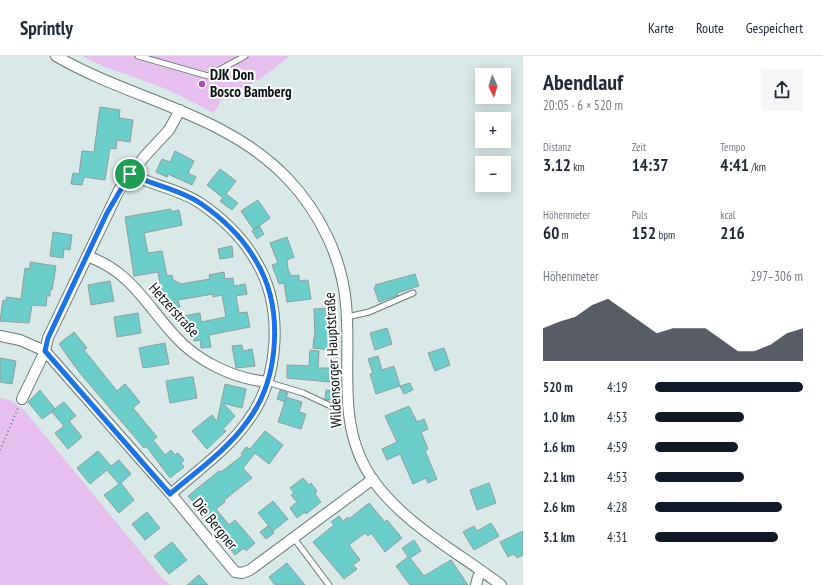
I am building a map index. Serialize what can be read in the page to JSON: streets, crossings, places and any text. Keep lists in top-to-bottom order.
{
  "streets": {
    "street": ["Hetzerstraße", "Wildensorger Hauptstraße", "Die Bergner"]
  },
  "crossings": [
    ["Wildensorger Hauptstraße", "Die Bergner"]
  ],
  "places": ["DJK Don Bosco Bamberg"],
  "north": "bottom",
  "page": {
    "header": "Sprintly",
    "nav": ["Karte", "Route", "Gespeichert"],
    "heading": ["Abendlauf", "20:05 · 6 × 520 m"],
    "map_buttons": ["+", "−"],
    "stats": [
      ["Distanz", "3.12 km"],
      ["Zeit", "14:37"],
      ["Tempo", "4:41 /km"],
      ["Höhenmeter", "60 m"],
      ["Puls", "152 bpm"],
      ["kcal", "216"]
    ],
    "chart": ["Höhenmeter", "297–306 m"],
    "list": [
      {
        "name": "520 m",
        "note": "4:19"
      },
      {
        "name": "1.0 km",
        "note": "4:53"
      },
      {
        "name": "1.6 km",
        "note": "4:59"
      },
      {
        "name": "2.1 km",
        "note": "4:53"
      },
      {
        "name": "2.6 km",
        "note": "4:28"
      },
      {
        "name": "3.1 km",
        "note": "4:31"
      }
    ]
  }
}
